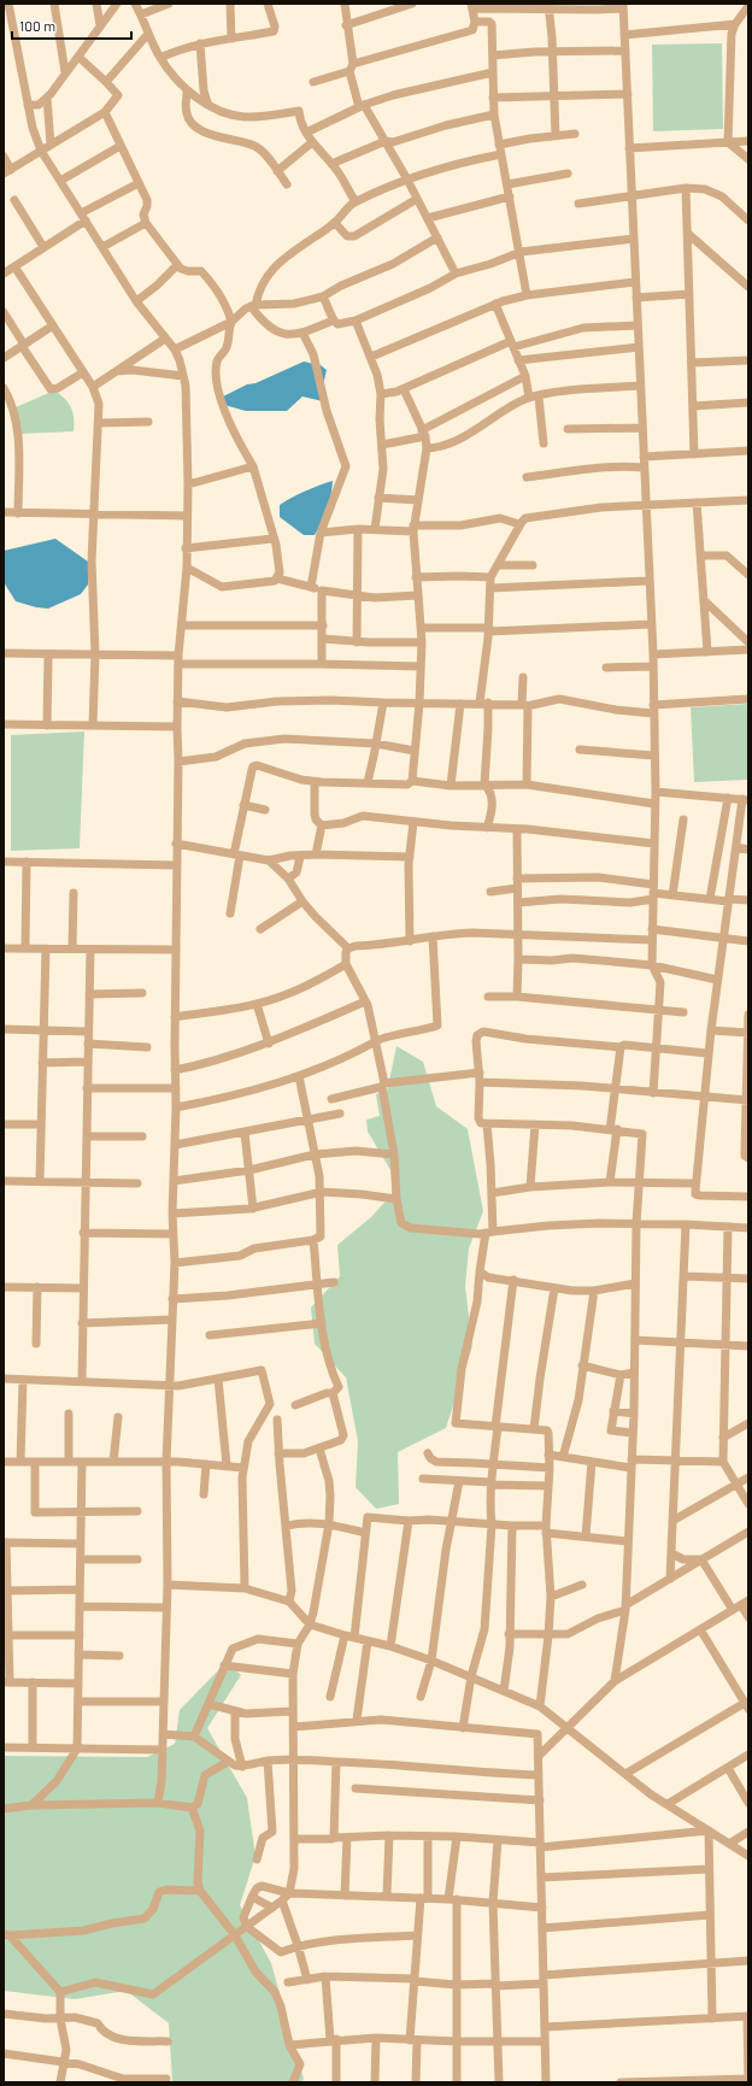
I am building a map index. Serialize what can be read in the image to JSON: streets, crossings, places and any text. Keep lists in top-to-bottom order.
{
  "scale_bar": "100 m"
}
